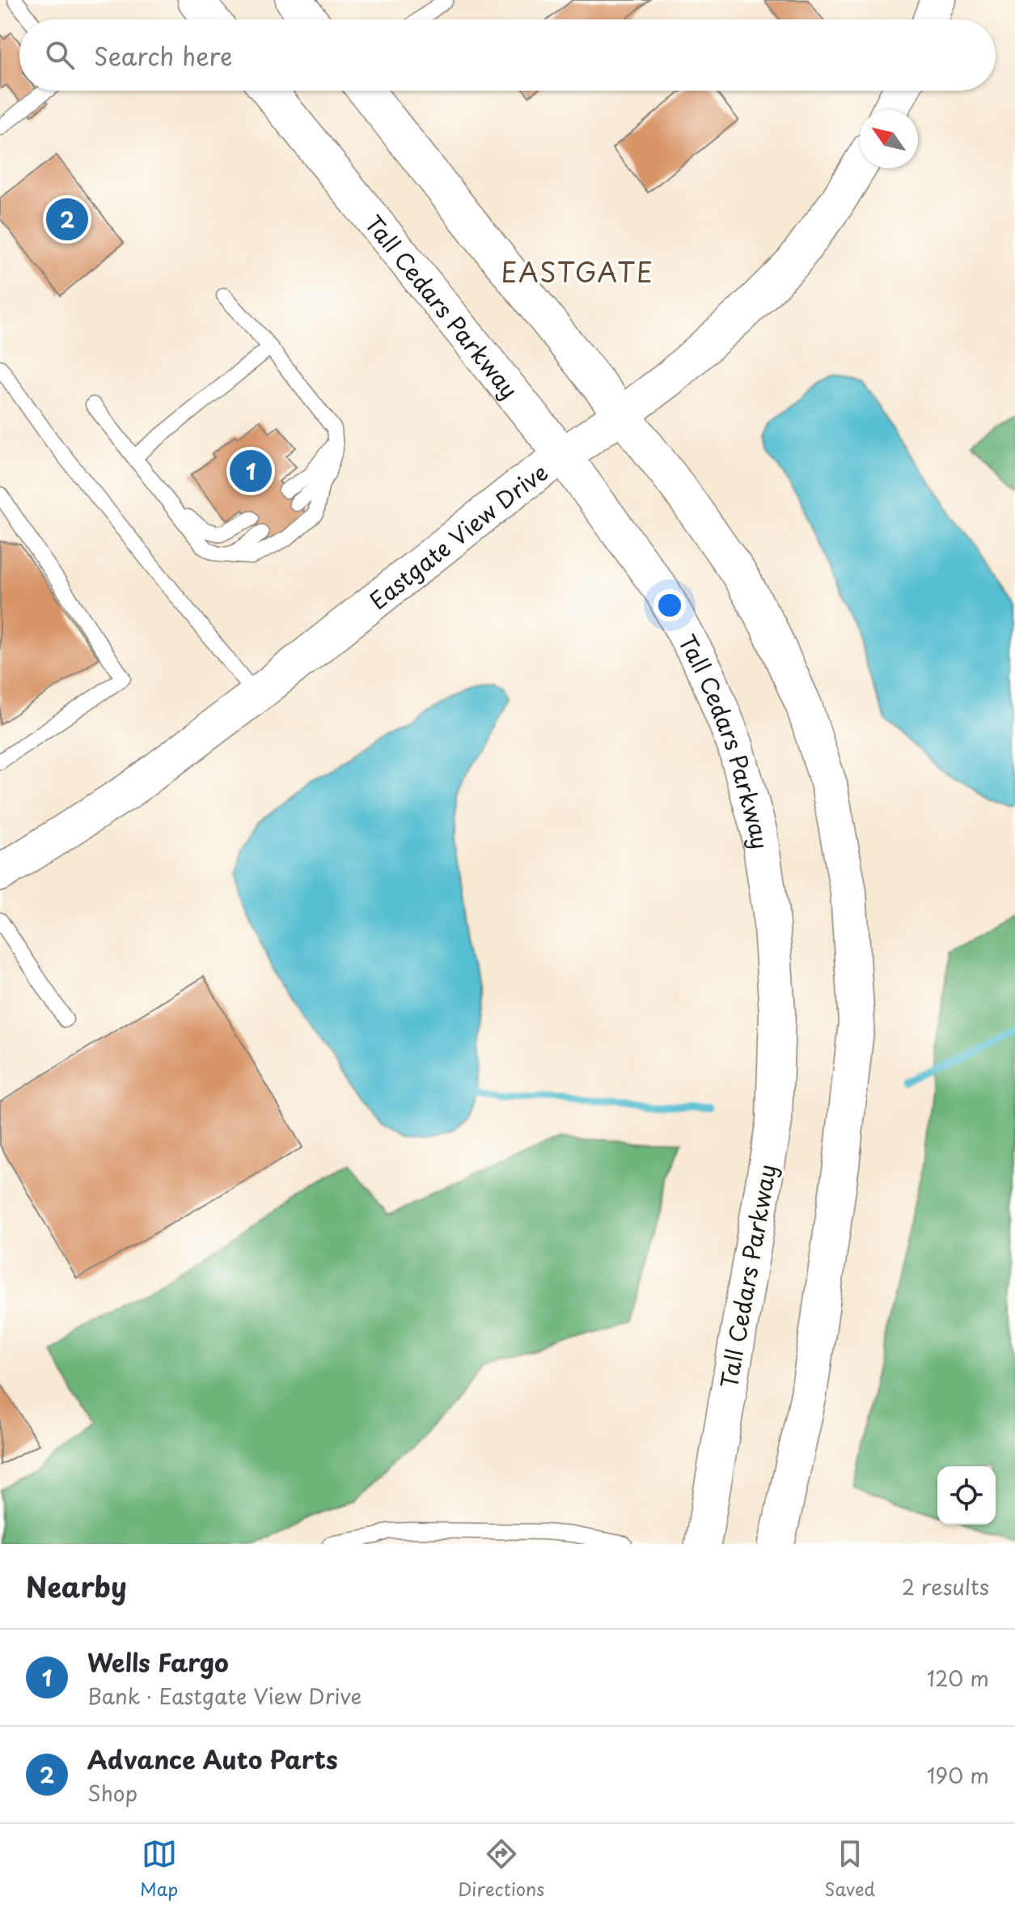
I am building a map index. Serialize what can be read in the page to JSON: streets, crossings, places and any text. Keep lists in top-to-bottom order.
{
  "streets": {
    "main road": ["Tall Cedars Parkway", "Eastgate View Drive"]
  },
  "crossings": [
    ["Tall Cedars Parkway", "Eastgate View Drive"]
  ],
  "districts": ["EASTGATE"],
  "north": "top left",
  "page": {
    "search": "Search here",
    "pins": ["2", "1"],
    "heading": ["Nearby", "2 results"],
    "list": [
      {
        "mark": "1",
        "name": "Wells Fargo",
        "note": "Bank · Eastgate View Drive",
        "value": "120 m"
      },
      {
        "mark": "2",
        "name": "Advance Auto Parts",
        "note": "Shop",
        "value": "190 m"
      }
    ],
    "nav": ["Map", "Directions", "Saved"]
  }
}
